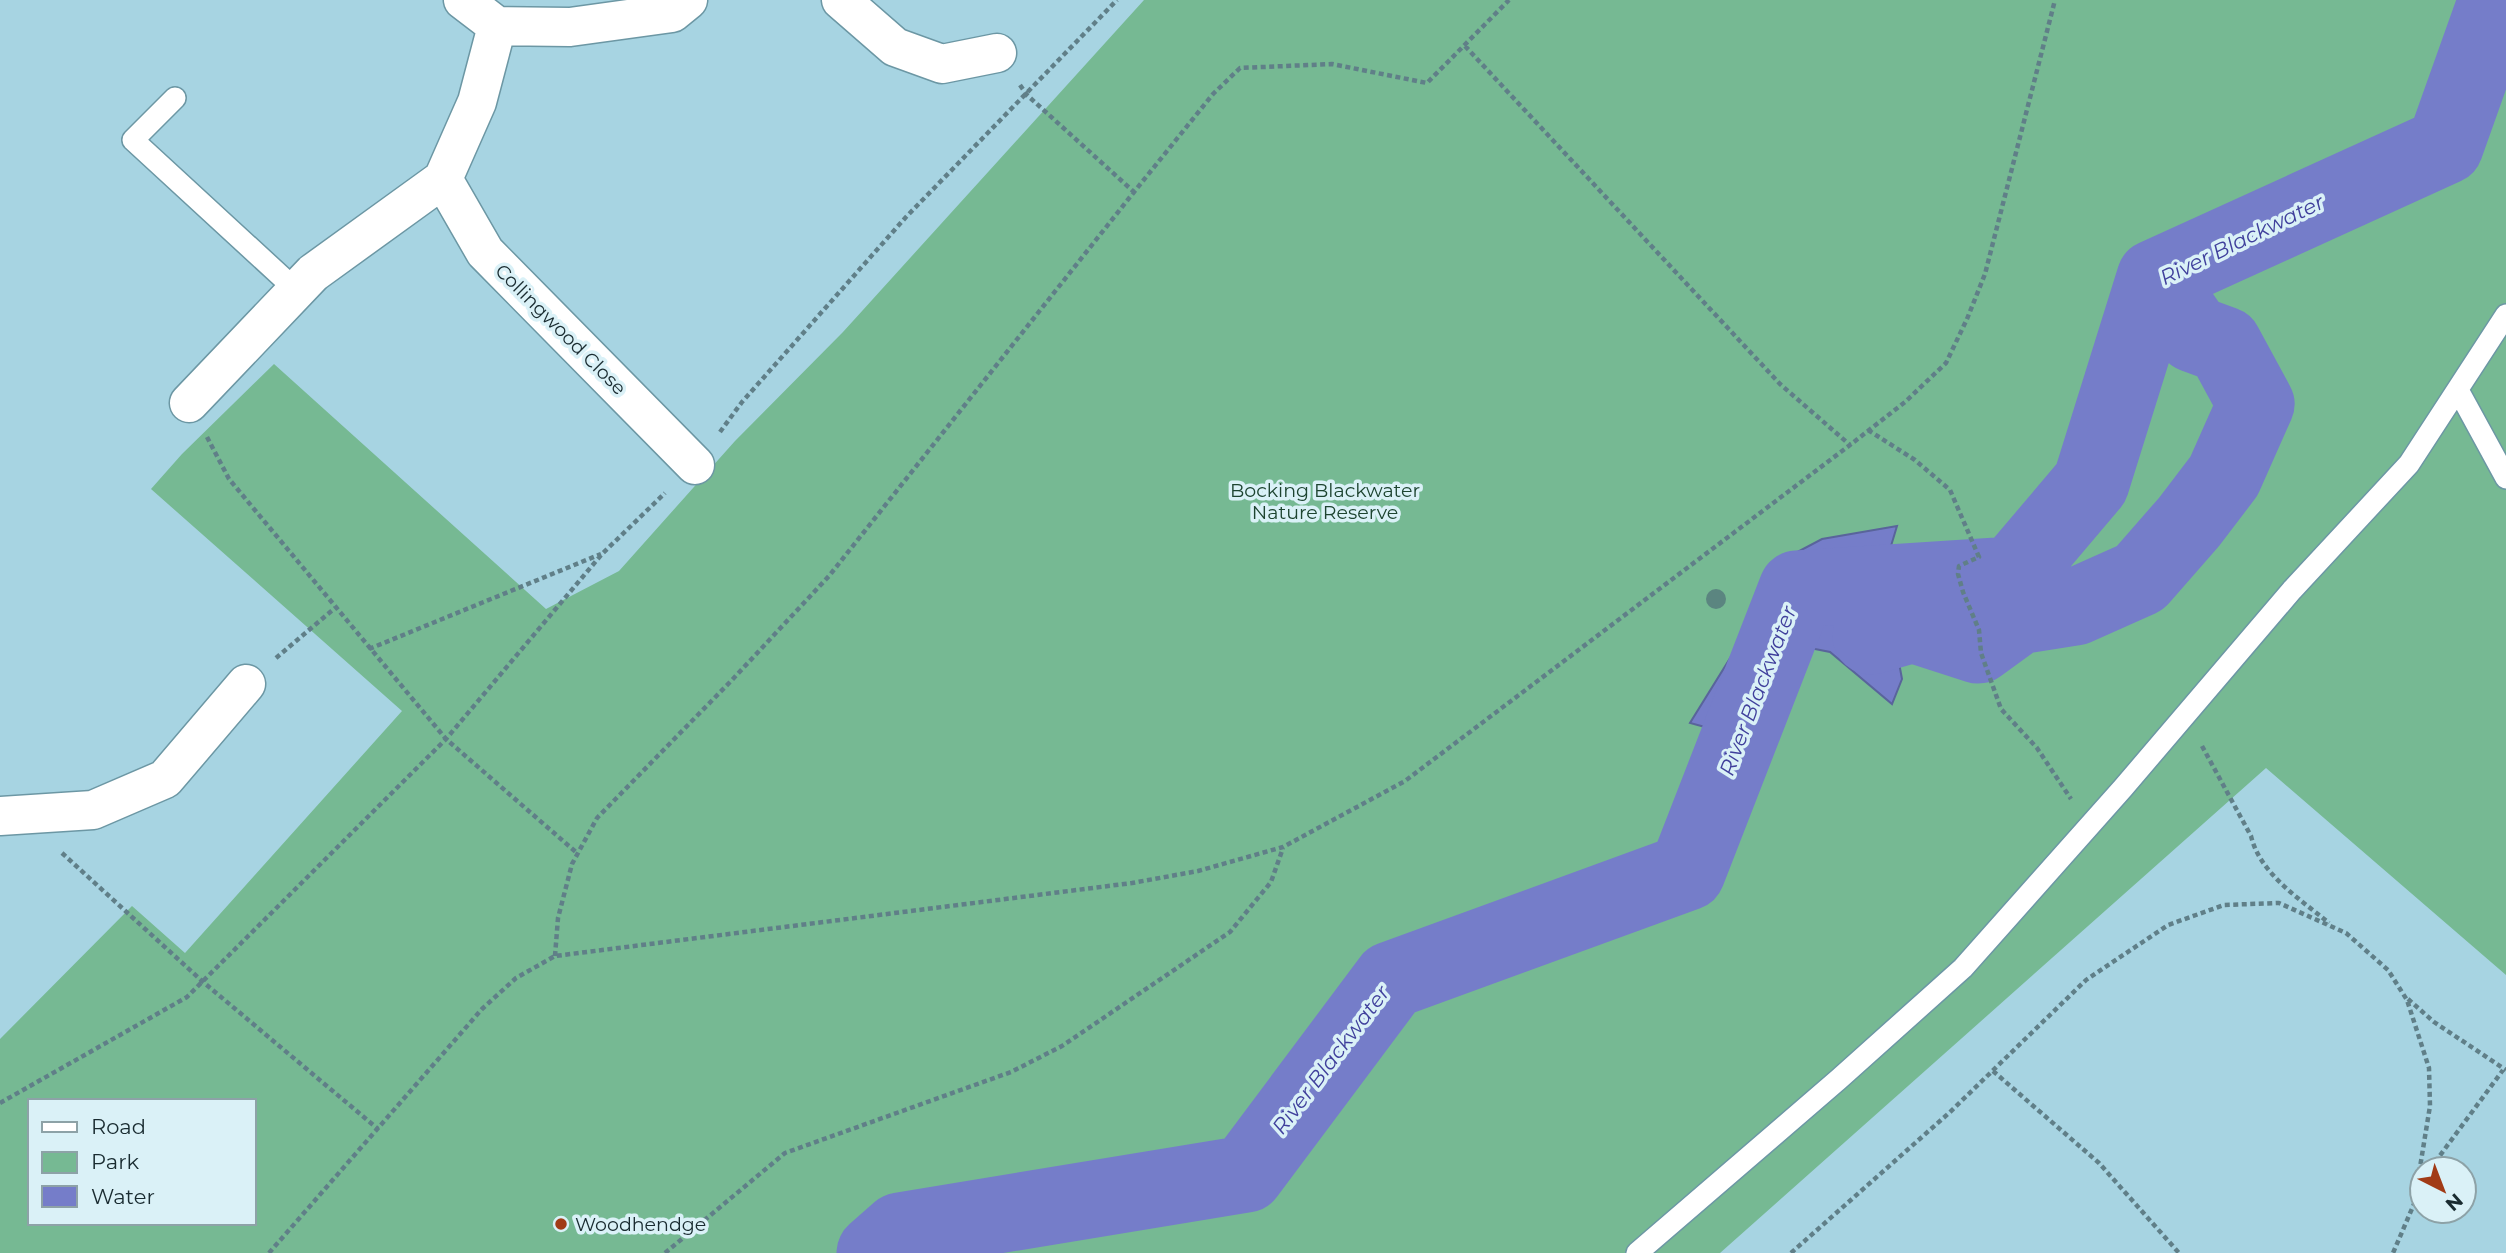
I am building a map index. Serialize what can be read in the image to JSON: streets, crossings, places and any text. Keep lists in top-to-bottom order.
{
  "streets": {
    "street": ["Collingwood Close"]
  },
  "water": ["River Blackwater"],
  "parks": ["Bocking Blackwater Nature Reserve"],
  "places": ["Woodhendge"],
  "legend": ["Road", "Park", "Water"],
  "north": "bottom right"
}
